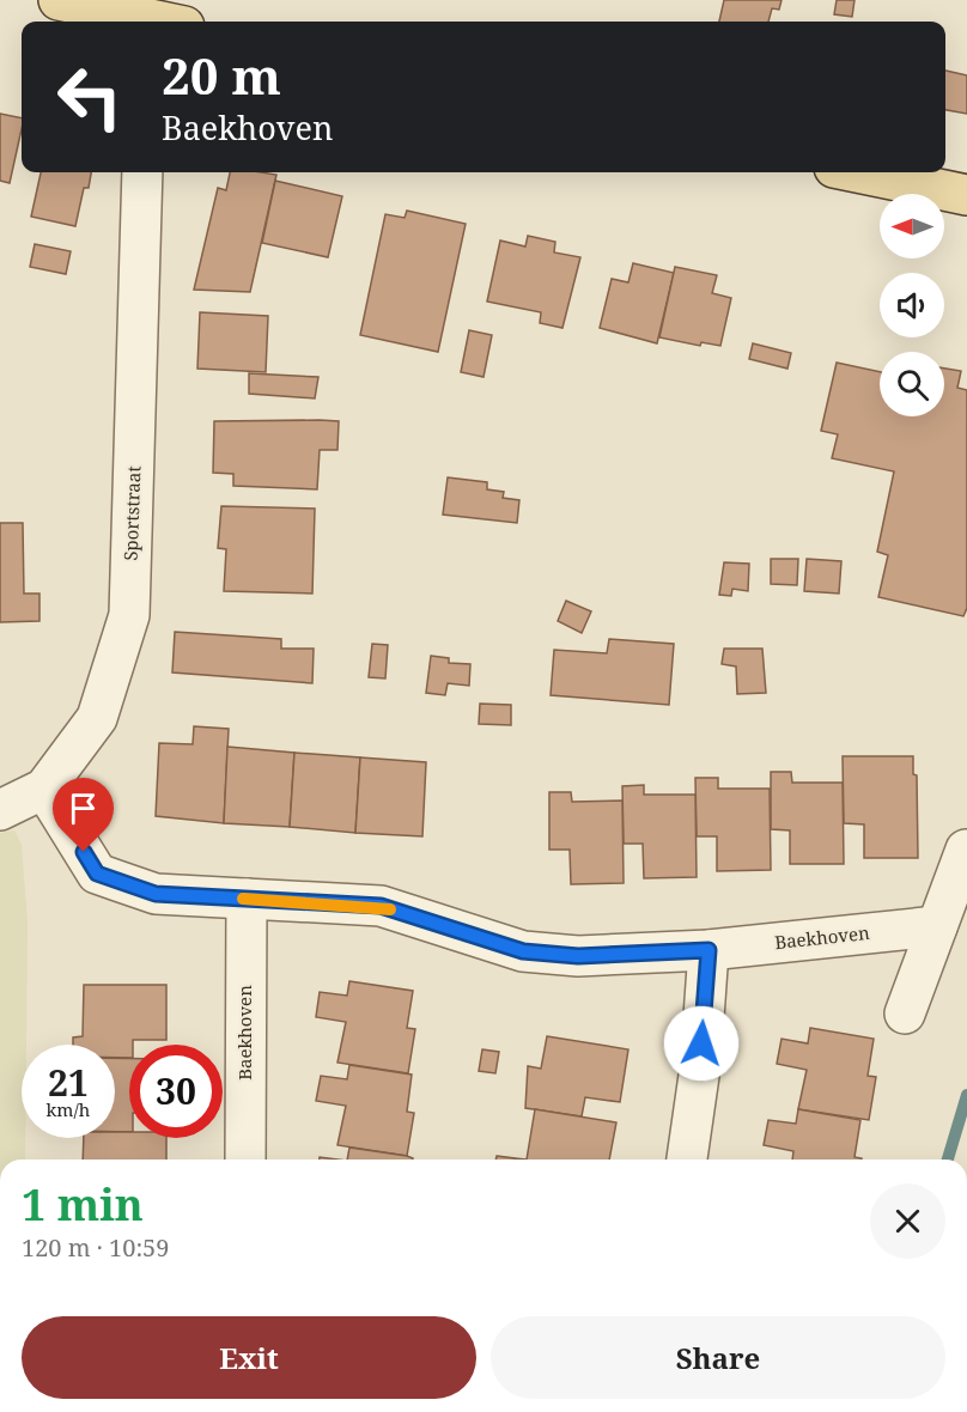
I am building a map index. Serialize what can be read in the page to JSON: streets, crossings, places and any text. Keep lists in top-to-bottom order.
{
  "streets": {
    "street": ["Sportstraat", "Baekhoven"]
  },
  "crossings": [
    ["Sportstraat", "Baekhoven"]
  ],
  "north": "left",
  "page": {
    "turn": ["20 m", "Baekhoven"],
    "speed": "21 km/h",
    "limit": "30",
    "heading": ["1 min", "120 m · 10:59"],
    "buttons": ["Exit", "Share"]
  }
}
